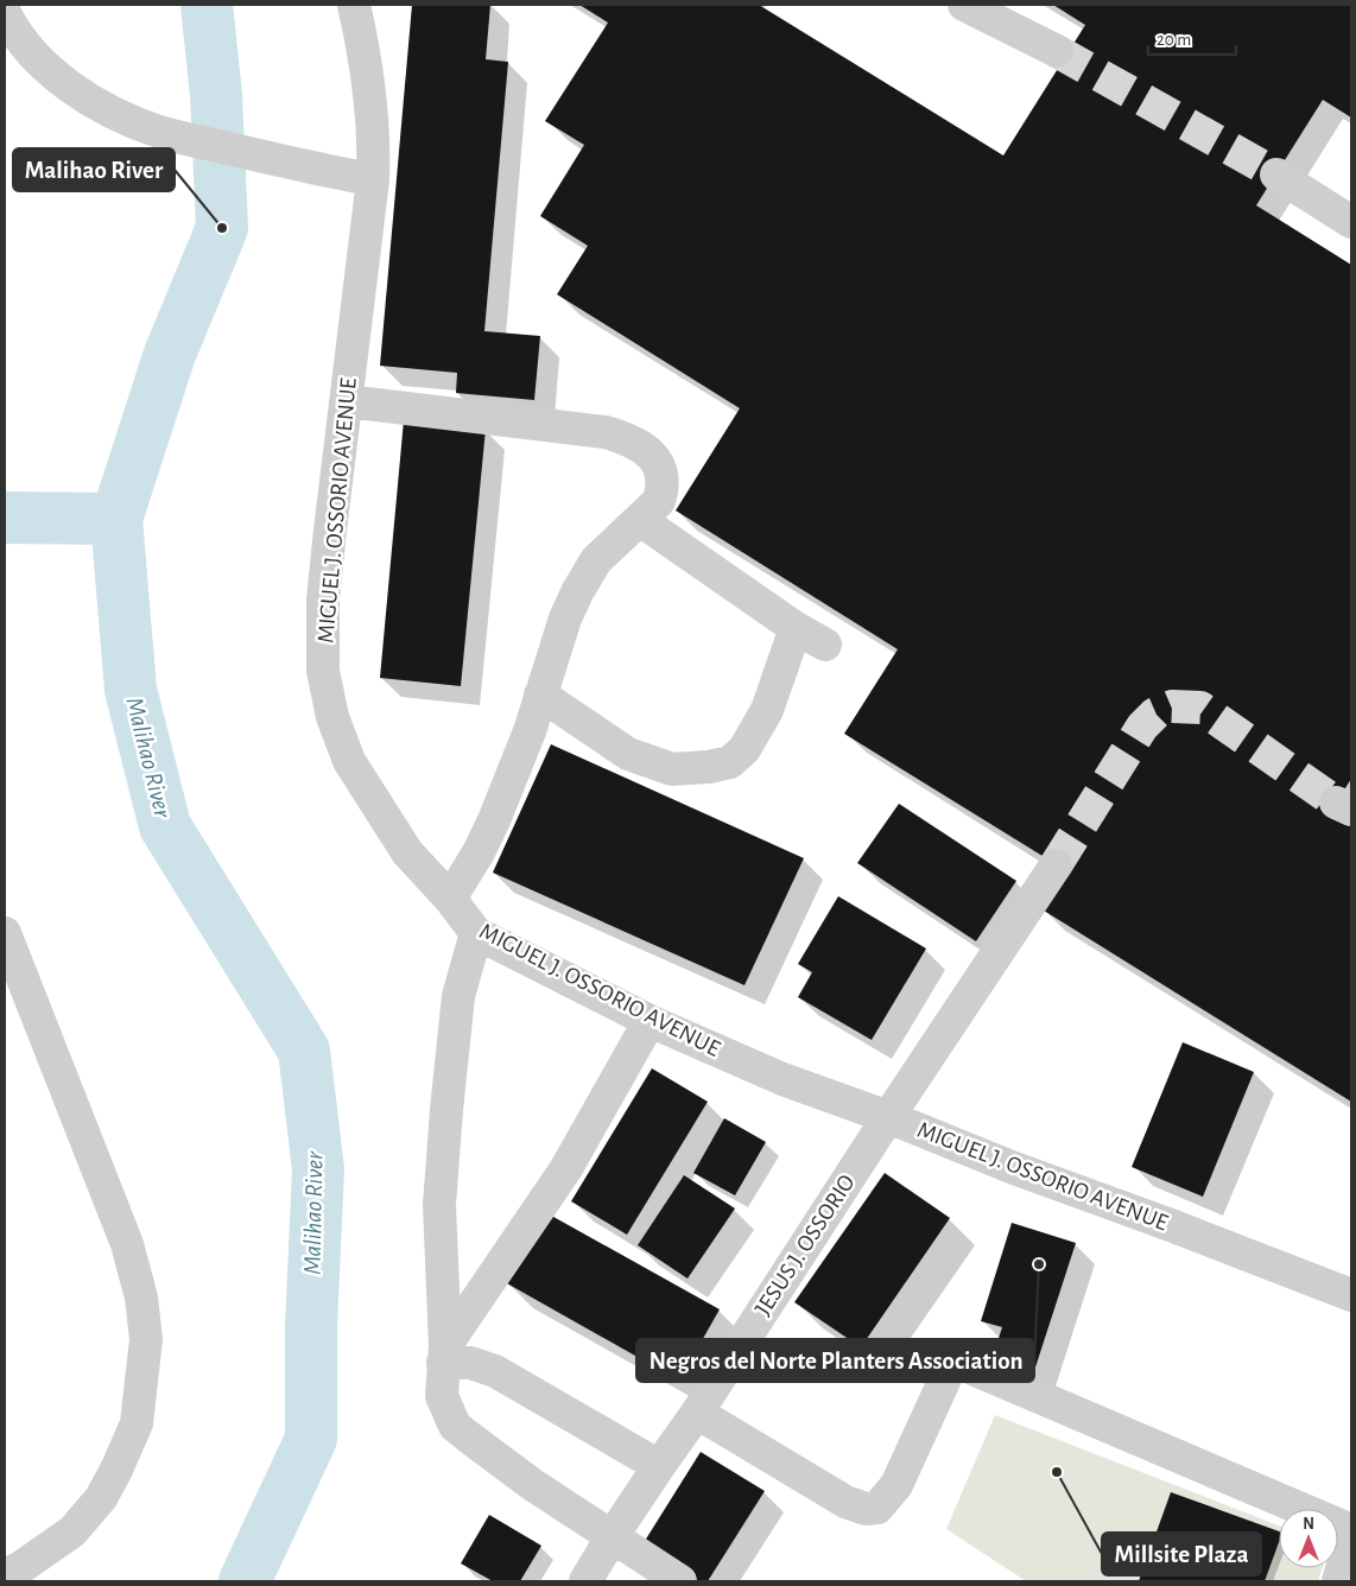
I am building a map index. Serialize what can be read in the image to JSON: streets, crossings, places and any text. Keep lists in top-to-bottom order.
{
  "streets": {
    "street": ["MIGUEL J. OSSORIO AVENUE", "JESUS J. OSSORIO"]
  },
  "crossings": [
    ["MIGUEL J. OSSORIO AVENUE", "JESUS J. OSSORIO"]
  ],
  "water": ["Malihao River"],
  "places": ["Malihao River", "Negros del Norte Planters Association", "Millsite Plaza"],
  "scale_bar": "20 m",
  "north": "top"
}
